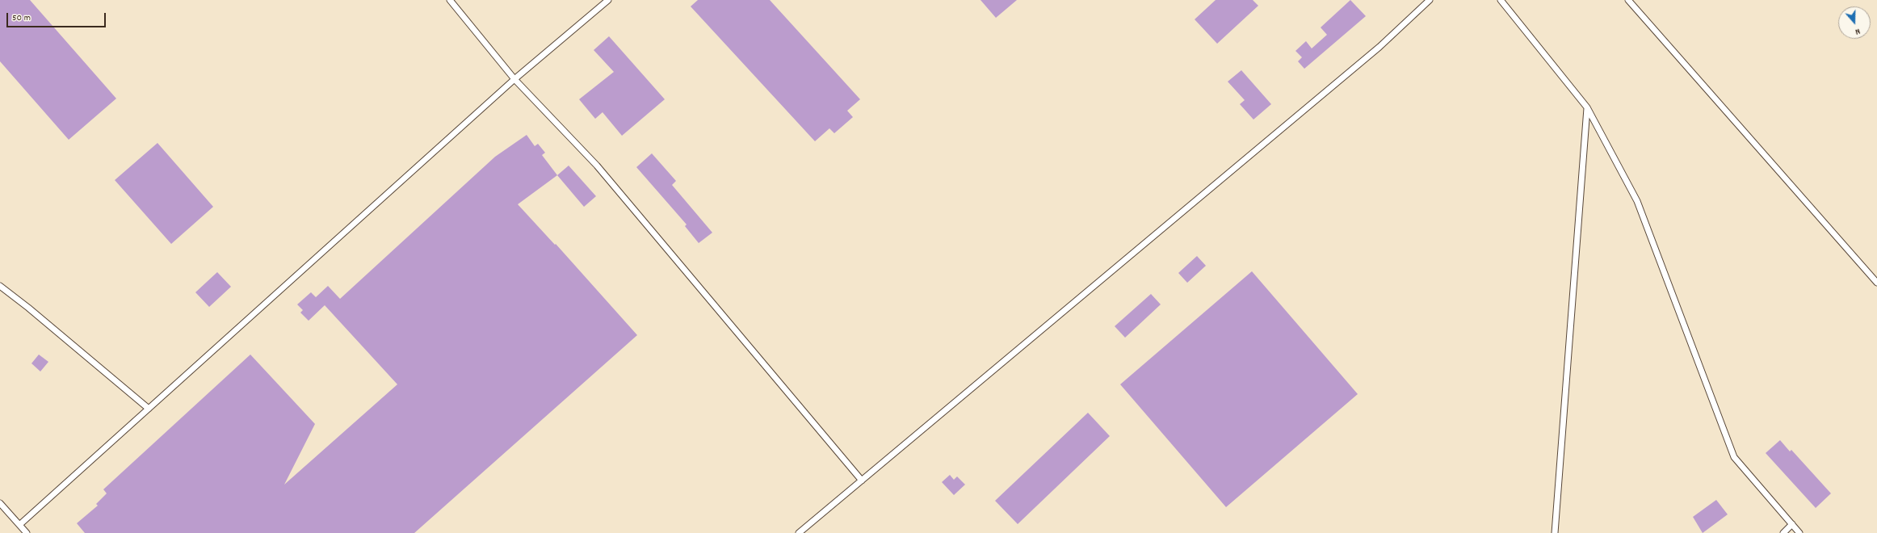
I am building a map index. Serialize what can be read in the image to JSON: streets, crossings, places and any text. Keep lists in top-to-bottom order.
{
  "scale_bar": "50 m",
  "north": "bottom"
}
